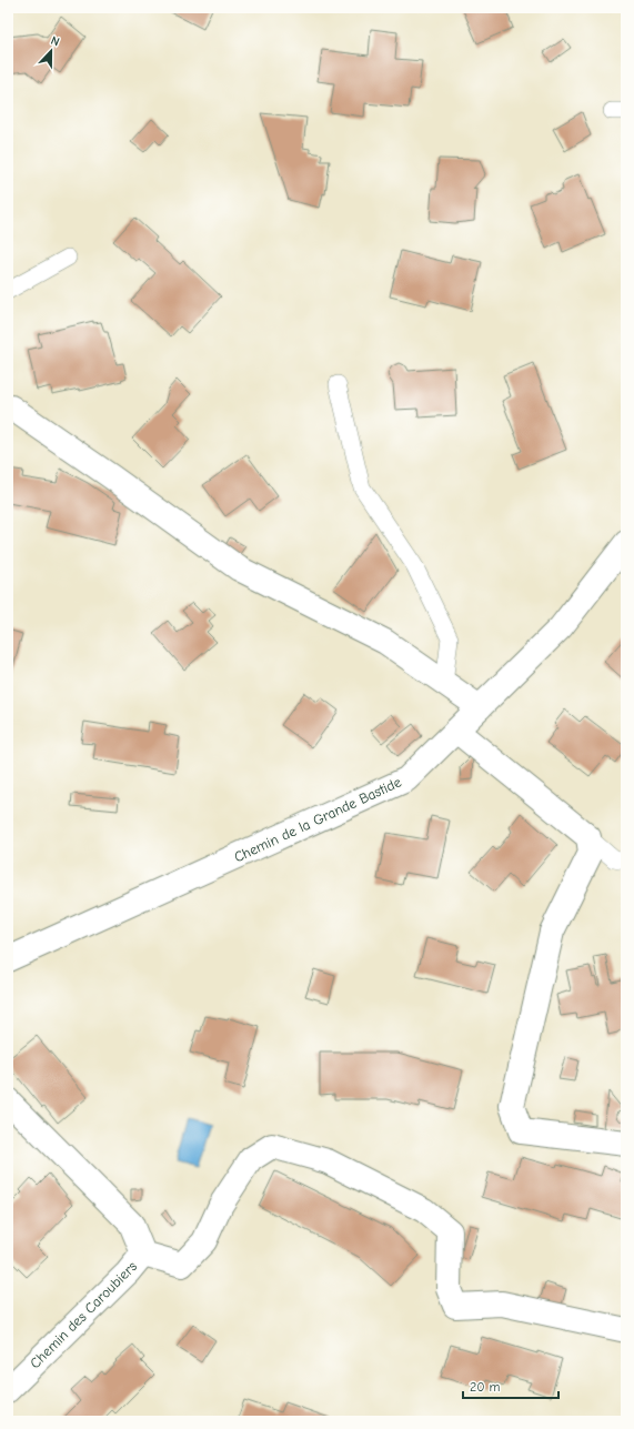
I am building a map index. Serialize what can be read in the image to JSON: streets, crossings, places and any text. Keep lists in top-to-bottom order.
{
  "streets": {
    "street": ["Chemin de la Grande Bastide", "Chemin des Caroubiers"]
  },
  "scale_bar": "20 m",
  "north": "top"
}
